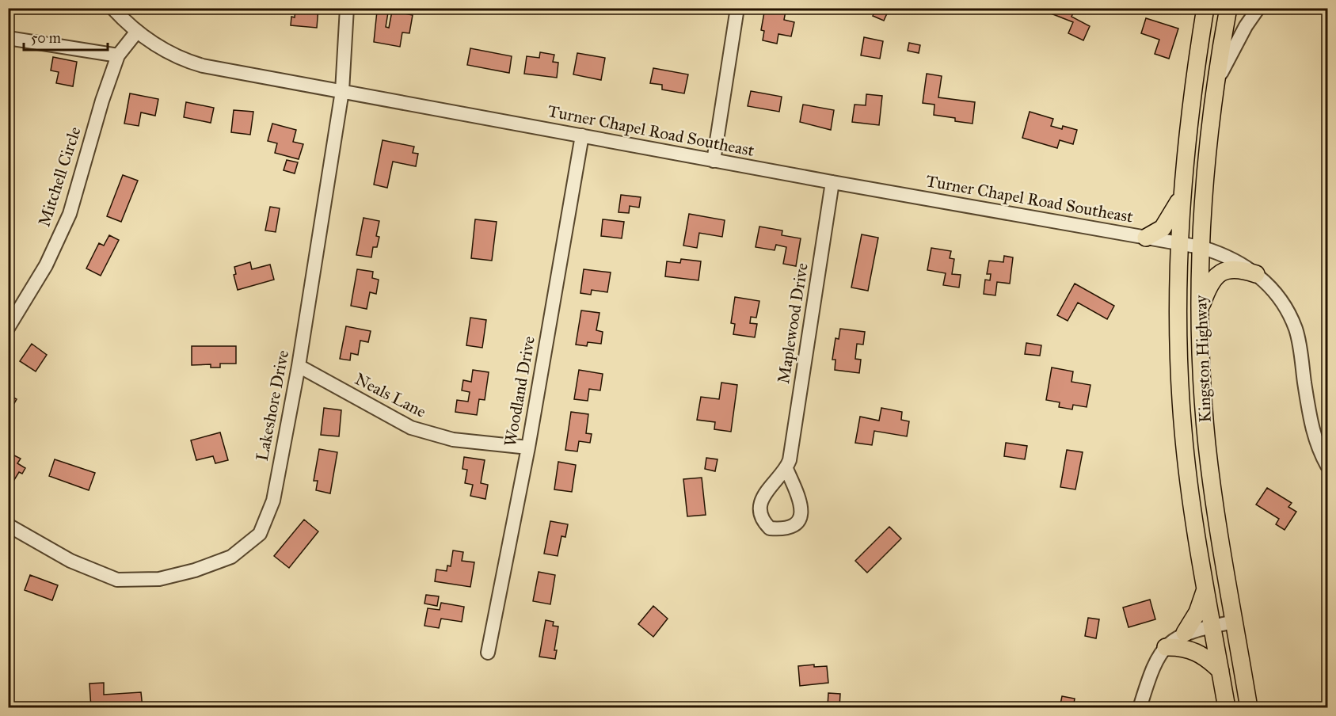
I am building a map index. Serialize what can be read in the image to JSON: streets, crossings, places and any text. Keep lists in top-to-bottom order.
{
  "streets": {
    "main road": ["Kingston Highway"],
    "street": [
      "Turner Chapel Road Southeast",
      "Mitchell Circle",
      "Maplewood Drive",
      "Woodland Drive",
      "Neals Lane",
      "Lakeshore Drive"
    ]
  },
  "crossings": [
    ["Turner Chapel Road Southeast", "Mitchell Circle"],
    ["Turner Chapel Road Southeast", "Maplewood Drive"],
    ["Turner Chapel Road Southeast", "Kingston Highway"],
    ["Turner Chapel Road Southeast", "Woodland Drive"],
    ["Turner Chapel Road Southeast", "Lakeshore Drive"],
    ["Woodland Drive", "Neals Lane"],
    ["Neals Lane", "Lakeshore Drive"]
  ],
  "scale_bar": "50 m"
}
